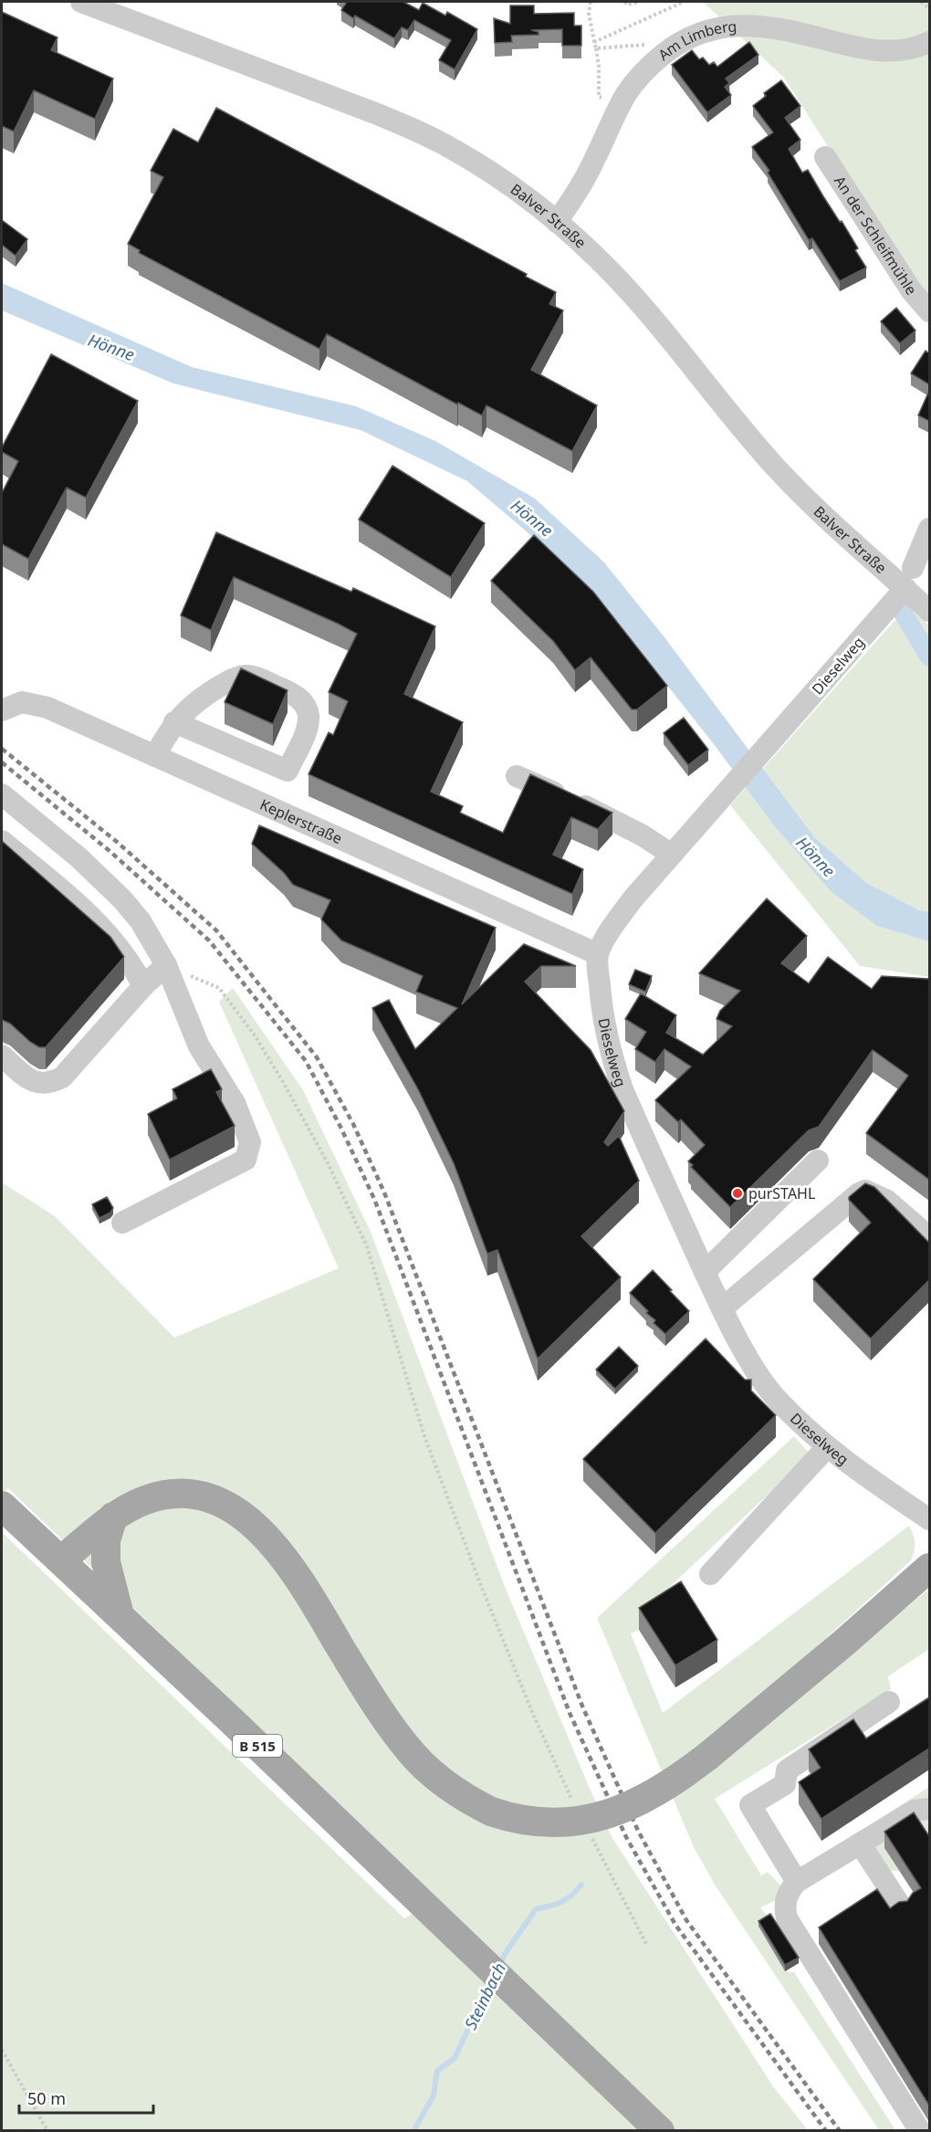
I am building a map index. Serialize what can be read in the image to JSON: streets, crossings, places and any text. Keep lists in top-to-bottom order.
{
  "streets": {
    "main road": ["B 515"],
    "street": [
      "Am Limberg",
      "Balver Straße",
      "An der Schleifmühle",
      "Dieselweg",
      "Keplerstraße"
    ]
  },
  "crossings": [
    ["Am Limberg", "Balver Straße"],
    ["Balver Straße", "Dieselweg"],
    ["Dieselweg", "Keplerstraße"]
  ],
  "water": ["Hönne", "Steinbach"],
  "places": ["purSTAHL"],
  "scale_bar": "50 m"
}
